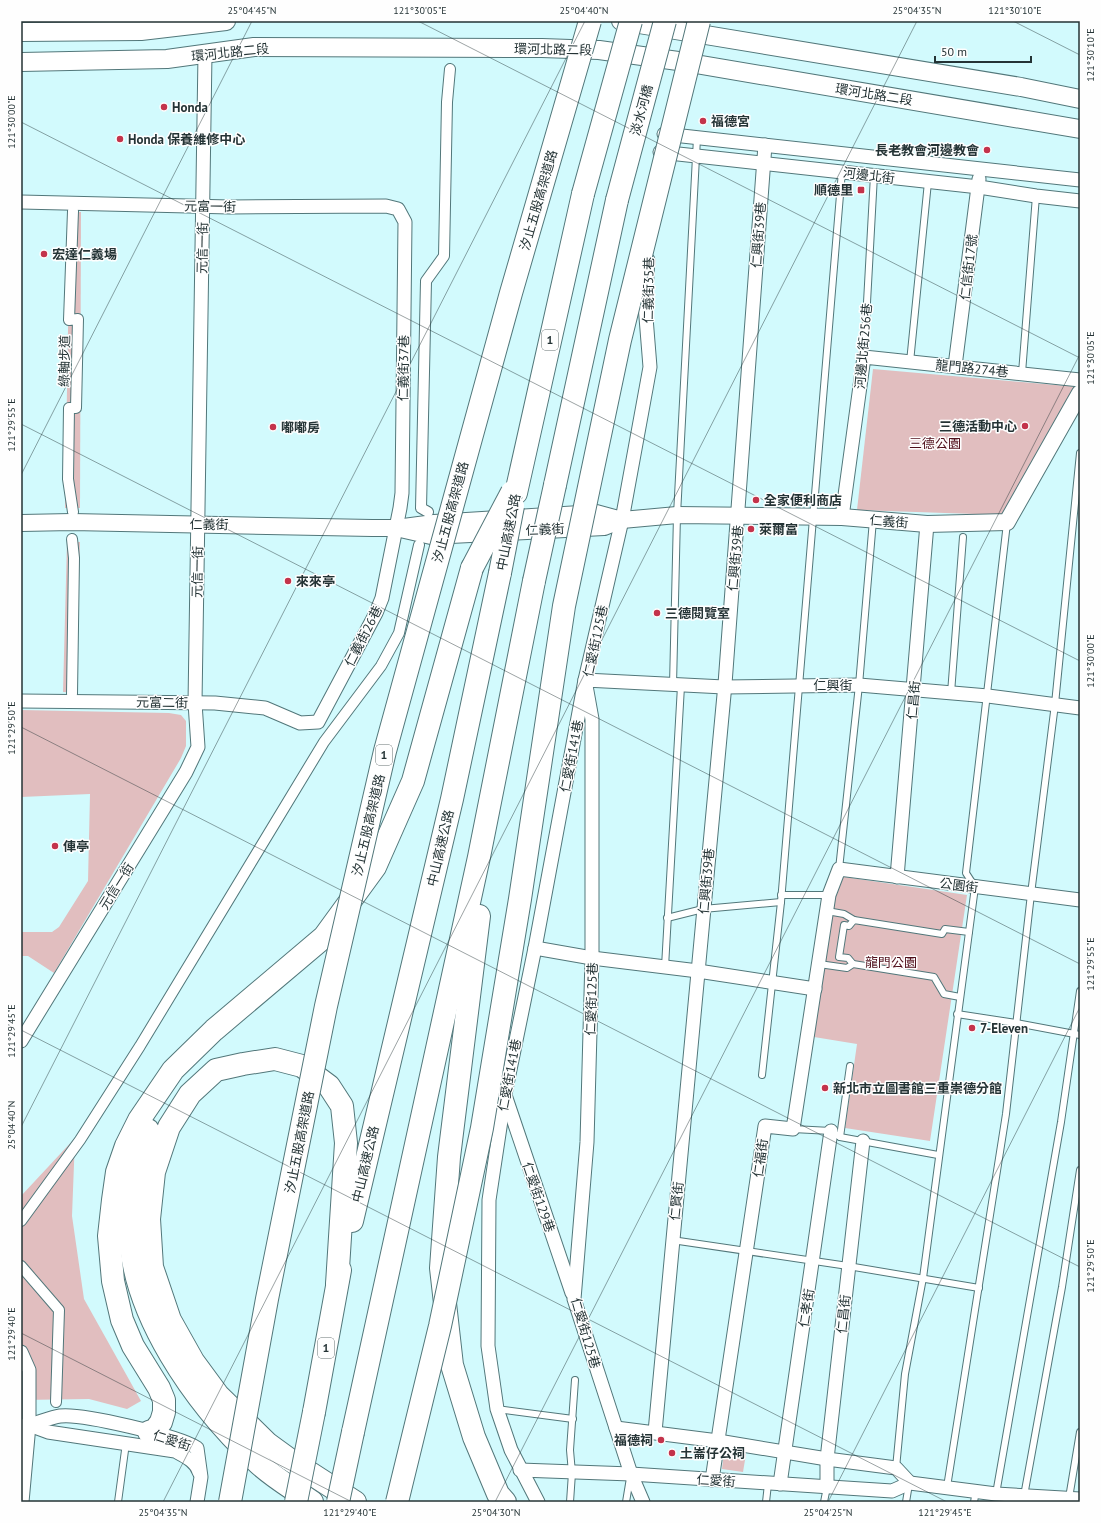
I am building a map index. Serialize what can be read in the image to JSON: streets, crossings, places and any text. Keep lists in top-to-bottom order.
{
  "streets": {
    "highway": [
      "淡水河橋",
      "汐止五股高架道路",
      "1",
      "中山高速公路"
    ],
    "main road": ["環河北路二段"],
    "street": [
      "河邊北街",
      "元富一街",
      "仁興街39巷",
      "元信一街",
      "仁信街17號",
      "仁義街35巷",
      "河邊北街256巷",
      "綠軸步道",
      "仁義街37巷",
      "龍門路274巷",
      "仁義街",
      "仁義街26巷",
      "仁愛街125巷",
      "仁興街",
      "仁昌街",
      "元富二街",
      "仁愛街141巷",
      "公園街",
      "仁福街",
      "仁愛街129巷",
      "仁賢街",
      "仁孝街",
      "仁愛街"
    ]
  },
  "crossings": [
    ["環河北路二段", "元信一街"],
    ["環河北路二段", "仁義街35巷"],
    ["河邊北街", "仁興街39巷"],
    ["河邊北街", "仁信街17號"],
    ["河邊北街", "仁義街35巷"],
    ["河邊北街", "河邊北街256巷"],
    ["元富一街", "元信一街"],
    ["元富一街", "仁義街37巷"],
    ["仁興街39巷", "仁義街"],
    ["仁興街39巷", "仁興街"],
    ["仁興街39巷", "仁賢街"],
    ["元信一街", "仁義街"],
    ["元信一街", "元富二街"],
    ["仁信街17號", "龍門路274巷"],
    ["仁義街35巷", "仁義街"],
    ["仁義街35巷", "仁愛街125巷"],
    ["河邊北街256巷", "龍門路274巷"],
    ["河邊北街256巷", "仁義街"],
    ["仁義街37巷", "仁義街"],
    ["仁義街37巷", "仁義街26巷"],
    ["仁義街", "仁義街26巷"],
    ["仁義街", "仁愛街125巷"],
    ["仁義街", "仁昌街"],
    ["仁義街26巷", "元富二街"],
    ["仁愛街125巷", "仁興街"],
    ["仁愛街125巷", "仁愛街141巷"],
    ["仁愛街125巷", "仁愛街129巷"],
    ["仁愛街125巷", "仁愛街"],
    ["仁興街", "仁昌街"],
    ["仁興街", "仁愛街141巷"],
    ["仁昌街", "公園街"],
    ["仁昌街", "仁愛街"],
    ["仁愛街141巷", "仁愛街129巷"],
    ["仁愛街141巷", "仁愛街"],
    ["仁福街", "仁愛街"],
    ["仁孝街", "仁愛街"]
  ],
  "parks": ["三德公園", "龍門公園"],
  "places": {
    "other": [
      "Honda",
      "福德宮",
      "Honda 保養維修中心",
      "長老教會河邊教會",
      "宏達仁義場",
      "三德活動中心",
      "嘟嘟房",
      "全家便利商店",
      "萊爾富",
      "來來亭",
      "三德閱覽室",
      "俥亭",
      "7-Eleven",
      "新北市立圖書館三重崇德分館",
      "福德祠",
      "土崙仔公祠"
    ],
    "transit": ["順德里"]
  },
  "scale_bar": "50 m",
  "coordinates": [
    "25°04'45\"N",
    "121°30'05\"E",
    "25°04'40\"N",
    "25°04'35\"N",
    "121°30'10\"E",
    "121°30'00\"E",
    "121°29'55\"E",
    "121°29'50\"E",
    "121°29'45\"E",
    "121°29'40\"E",
    "25°04'30\"N",
    "25°04'25\"N"
  ]
}
